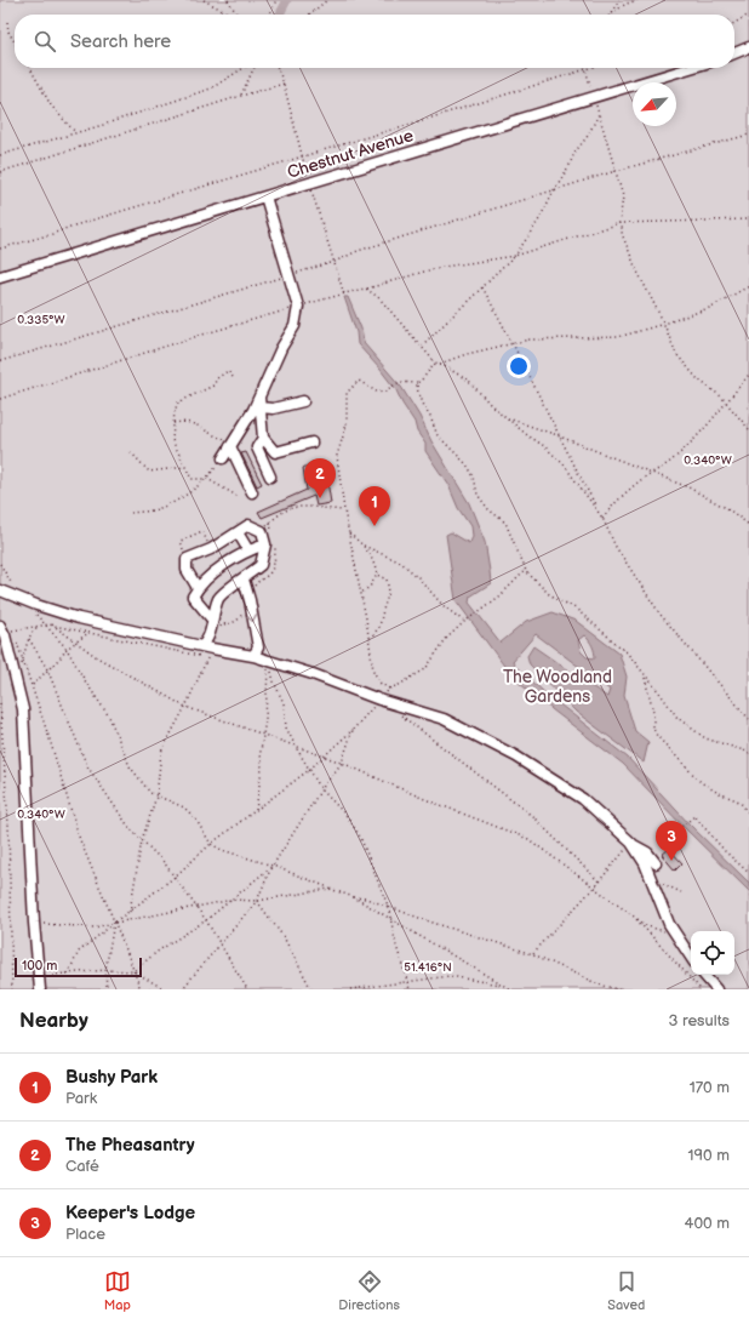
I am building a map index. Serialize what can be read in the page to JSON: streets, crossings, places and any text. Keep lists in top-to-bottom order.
{
  "streets": {
    "street": ["Chestnut Avenue"]
  },
  "parks": ["The Woodland Gardens"],
  "scale_bar": "100 m",
  "north": "bottom left",
  "page": {
    "search": "Search here",
    "pins": ["2", "1", "3"],
    "scale": "100 m",
    "heading": ["Nearby", "3 results"],
    "list": [
      {
        "mark": "1",
        "name": "Bushy Park",
        "note": "Park",
        "value": "170 m"
      },
      {
        "mark": "2",
        "name": "The Pheasantry",
        "note": "Café",
        "value": "190 m"
      },
      {
        "mark": "3",
        "name": "Keeper's Lodge",
        "note": "Place",
        "value": "400 m"
      }
    ],
    "nav": ["Map", "Directions", "Saved"]
  },
  "coordinates": ["0.335°W", "0.340°W", "51.416°N"]
}
